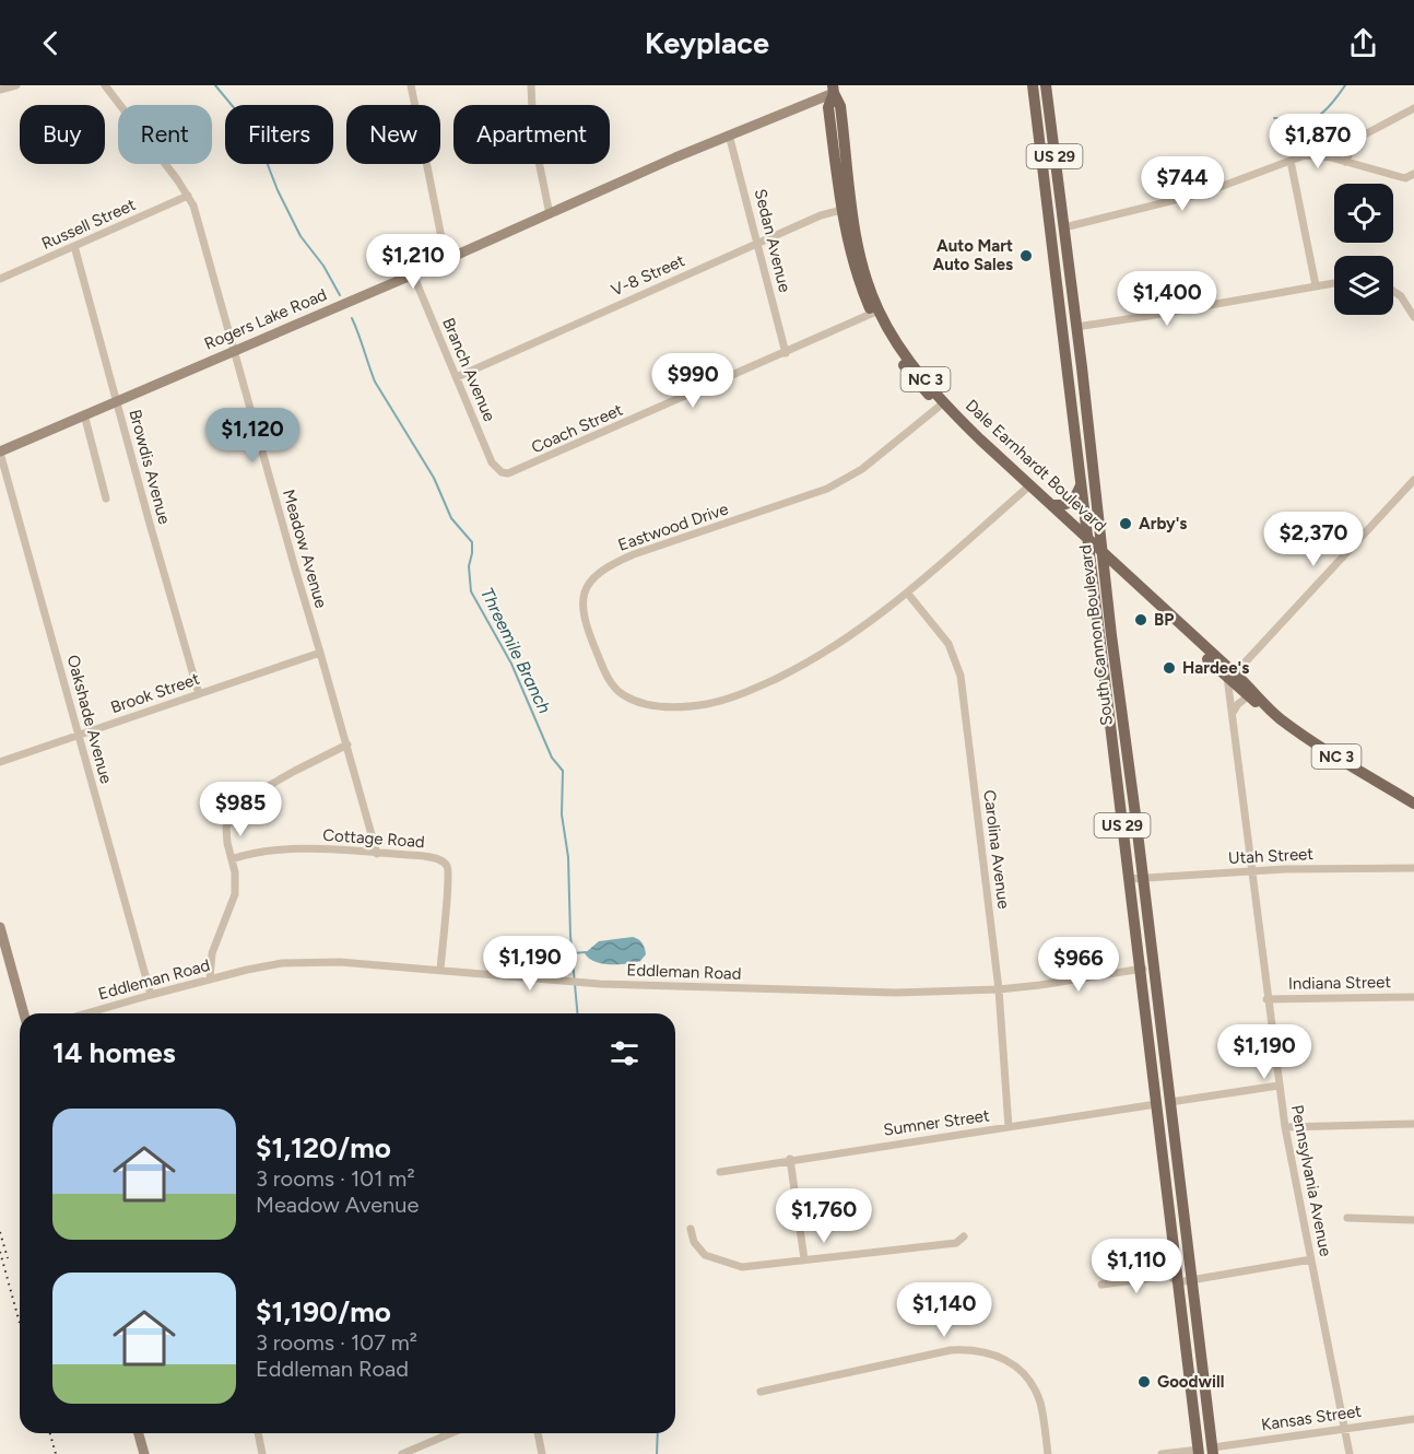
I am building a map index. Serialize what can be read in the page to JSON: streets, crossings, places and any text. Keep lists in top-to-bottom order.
{
  "streets": {
    "main road": [
      "US 29",
      "Rogers Lake Road",
      "NC 3",
      "Dale Earnhardt Boulevard",
      "South Cannon Boulevard"
    ],
    "street": [
      "Russell Street",
      "Sedan Avenue",
      "V-8 Street",
      "Branch Avenue",
      "Coach Street",
      "Browdis Avenue",
      "Eastwood Drive",
      "Meadow Avenue",
      "Brook Street",
      "Oakshade Avenue",
      "Cottage Road",
      "Carolina Avenue",
      "Utah Street",
      "Eddleman Road",
      "Indiana Street",
      "Sumner Street",
      "Pennsylvania Avenue",
      "Kansas Street"
    ]
  },
  "crossings": [
    ["US 29", "South Cannon Boulevard"],
    ["Russell Street", "Browdis Avenue"],
    ["Russell Street", "Meadow Avenue"],
    ["Sedan Avenue", "V-8 Street"],
    ["Sedan Avenue", "Rogers Lake Road"],
    ["Sedan Avenue", "Coach Street"],
    ["V-8 Street", "Branch Avenue"],
    ["V-8 Street", "Dale Earnhardt Boulevard"],
    ["Rogers Lake Road", "Branch Avenue"],
    ["Rogers Lake Road", "Dale Earnhardt Boulevard"],
    ["Rogers Lake Road", "Browdis Avenue"],
    ["Rogers Lake Road", "Meadow Avenue"],
    ["Rogers Lake Road", "Oakshade Avenue"],
    ["Branch Avenue", "Coach Street"],
    ["Coach Street", "Dale Earnhardt Boulevard"],
    ["Dale Earnhardt Boulevard", "Eastwood Drive"],
    ["Dale Earnhardt Boulevard", "South Cannon Boulevard"],
    ["Dale Earnhardt Boulevard", "Pennsylvania Avenue"],
    ["Browdis Avenue", "Brook Street"],
    ["Eastwood Drive", "Carolina Avenue"],
    ["Meadow Avenue", "Brook Street"],
    ["Meadow Avenue", "Cottage Road"],
    ["South Cannon Boulevard", "Utah Street"],
    ["South Cannon Boulevard", "Eddleman Road"],
    ["South Cannon Boulevard", "Sumner Street"],
    ["South Cannon Boulevard", "Kansas Street"],
    ["Brook Street", "Oakshade Avenue"],
    ["Oakshade Avenue", "Eddleman Road"],
    ["Cottage Road", "Eddleman Road"],
    ["Carolina Avenue", "Eddleman Road"],
    ["Carolina Avenue", "Sumner Street"],
    ["Utah Street", "Pennsylvania Avenue"],
    ["Indiana Street", "Pennsylvania Avenue"],
    ["Pennsylvania Avenue", "Kansas Street"]
  ],
  "water": ["Threemile Branch"],
  "places": [
    "Auto Mart Auto Sales",
    "Arby's",
    "BP",
    "Hardee's",
    "Goodwill"
  ],
  "page": {
    "header": "Keyplace",
    "chip": [
      "Buy",
      "Rent",
      "Filters",
      "New",
      "Apartment"
    ],
    "price": [
      "$1,870",
      "$744",
      "$1,210",
      "$1,400",
      "$990",
      "$1,120",
      "$2,370",
      "$985",
      "$1,190",
      "$966",
      "$1,190",
      "$1,760",
      "$1,110",
      "$1,140"
    ],
    "heading": "14 homes",
    "list": [
      {
        "name": "$1,120/mo",
        "note": "3 rooms · 101 m² · Meadow Avenue"
      },
      {
        "name": "$1,190/mo",
        "note": "3 rooms · 107 m² · Eddleman Road"
      }
    ]
  }
}
